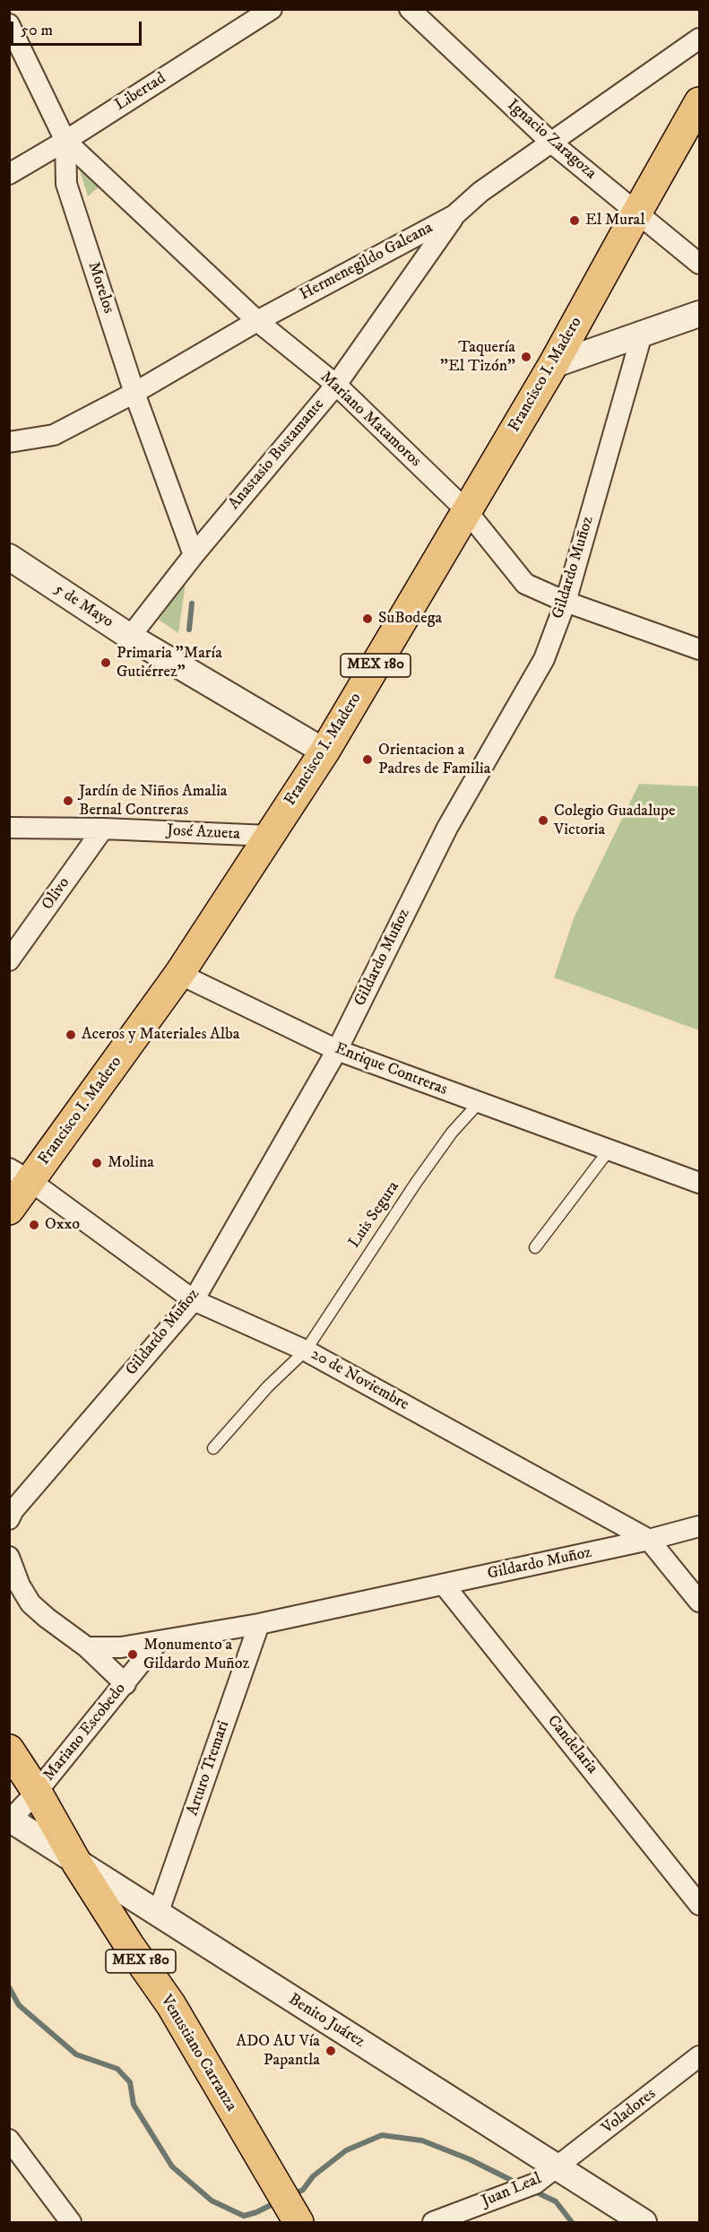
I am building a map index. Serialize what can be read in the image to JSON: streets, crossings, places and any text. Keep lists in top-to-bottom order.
{
  "streets": {
    "main road": ["Francisco I. Madero", "MEX 180", "Venustiano Carranza"],
    "street": [
      "Libertad",
      "Ignacio Zaragoza",
      "Hermenegildo Galeana",
      "Morelos",
      "Mariano Matamoros",
      "Anastasio Bustamante",
      "Gildardo Muñoz",
      "5 de Mayo",
      "José Azueta",
      "Olivo",
      "Enrique Contreras",
      "20 de Noviembre",
      "Mariano Escobedo",
      "Candelaria",
      "Arturo Tremari",
      "Benito Juárez",
      "Voladores",
      "Juan Leal"
    ],
    "lane": ["Luis Segura"]
  },
  "crossings": [
    ["Libertad", "Morelos"],
    ["Libertad", "Mariano Matamoros"],
    ["Ignacio Zaragoza", "Hermenegildo Galeana"],
    ["Ignacio Zaragoza", "Francisco I. Madero"],
    ["Hermenegildo Galeana", "Morelos"],
    ["Hermenegildo Galeana", "Mariano Matamoros"],
    ["Hermenegildo Galeana", "Anastasio Bustamante"],
    ["Morelos", "Mariano Matamoros"],
    ["Morelos", "Anastasio Bustamante"],
    ["Francisco I. Madero", "Mariano Matamoros"],
    ["Francisco I. Madero", "5 de Mayo"],
    ["Francisco I. Madero", "José Azueta"],
    ["Francisco I. Madero", "Enrique Contreras"],
    ["Francisco I. Madero", "20 de Noviembre"],
    ["Mariano Matamoros", "Anastasio Bustamante"],
    ["Mariano Matamoros", "Gildardo Muñoz"],
    ["Anastasio Bustamante", "5 de Mayo"],
    ["Gildardo Muñoz", "Enrique Contreras"],
    ["Gildardo Muñoz", "20 de Noviembre"],
    ["Gildardo Muñoz", "Mariano Escobedo"],
    ["Gildardo Muñoz", "Candelaria"],
    ["Gildardo Muñoz", "Arturo Tremari"],
    ["José Azueta", "Olivo"],
    ["Enrique Contreras", "Luis Segura"],
    ["Luis Segura", "20 de Noviembre"],
    ["Mariano Escobedo", "Benito Juárez"],
    ["Mariano Escobedo", "Venustiano Carranza"],
    ["Arturo Tremari", "Benito Juárez"],
    ["Benito Juárez", "Venustiano Carranza"],
    ["Benito Juárez", "Voladores"],
    ["Benito Juárez", "Juan Leal"],
    ["Voladores", "Juan Leal"]
  ],
  "places": [
    "El Mural",
    "Taquería \"El Tizón\"",
    "SuBodega",
    "Primaria \"María Gutiérrez\"",
    "Orientacion a Padres de Familia",
    "Jardín de Niños Amalia Bernal Contreras",
    "Colegio Guadalupe Victoria",
    "Aceros y Materiales Alba",
    "Molina",
    "Oxxo",
    "Monumento a Gildardo Muñoz",
    "ADO AU Vía Papantla"
  ],
  "scale_bar": "50 m"
}
